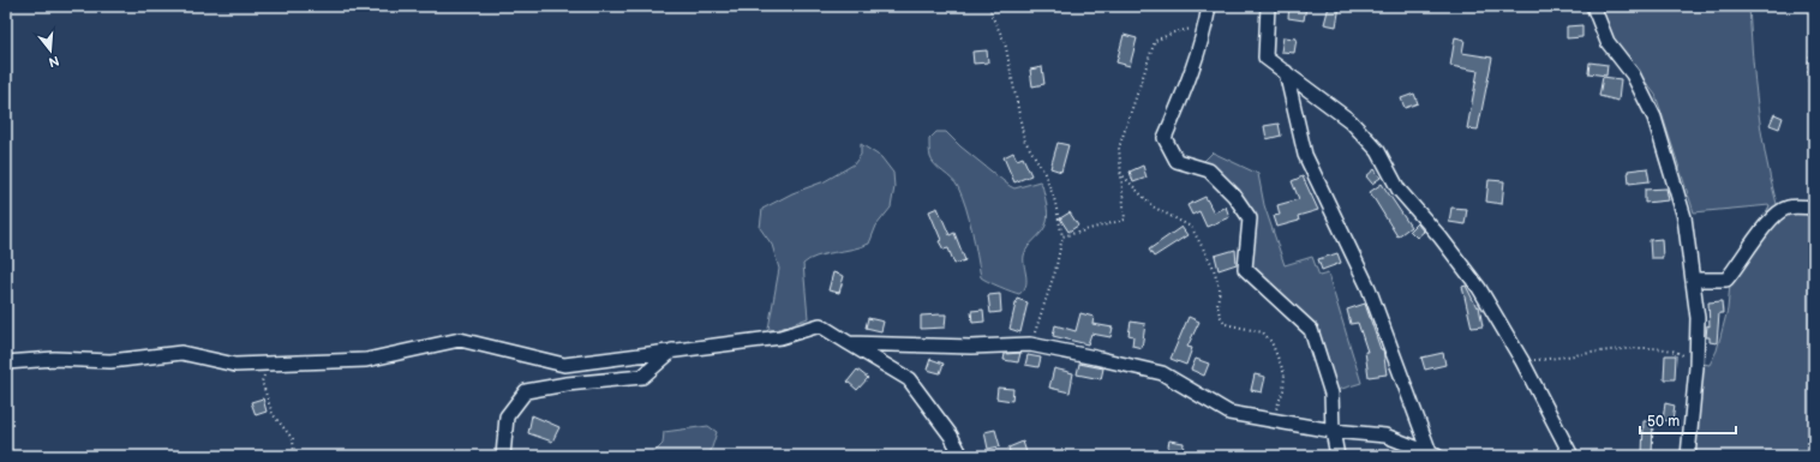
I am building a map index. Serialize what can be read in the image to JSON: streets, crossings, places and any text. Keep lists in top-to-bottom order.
{
  "scale_bar": "50 m",
  "north": "bottom"
}
